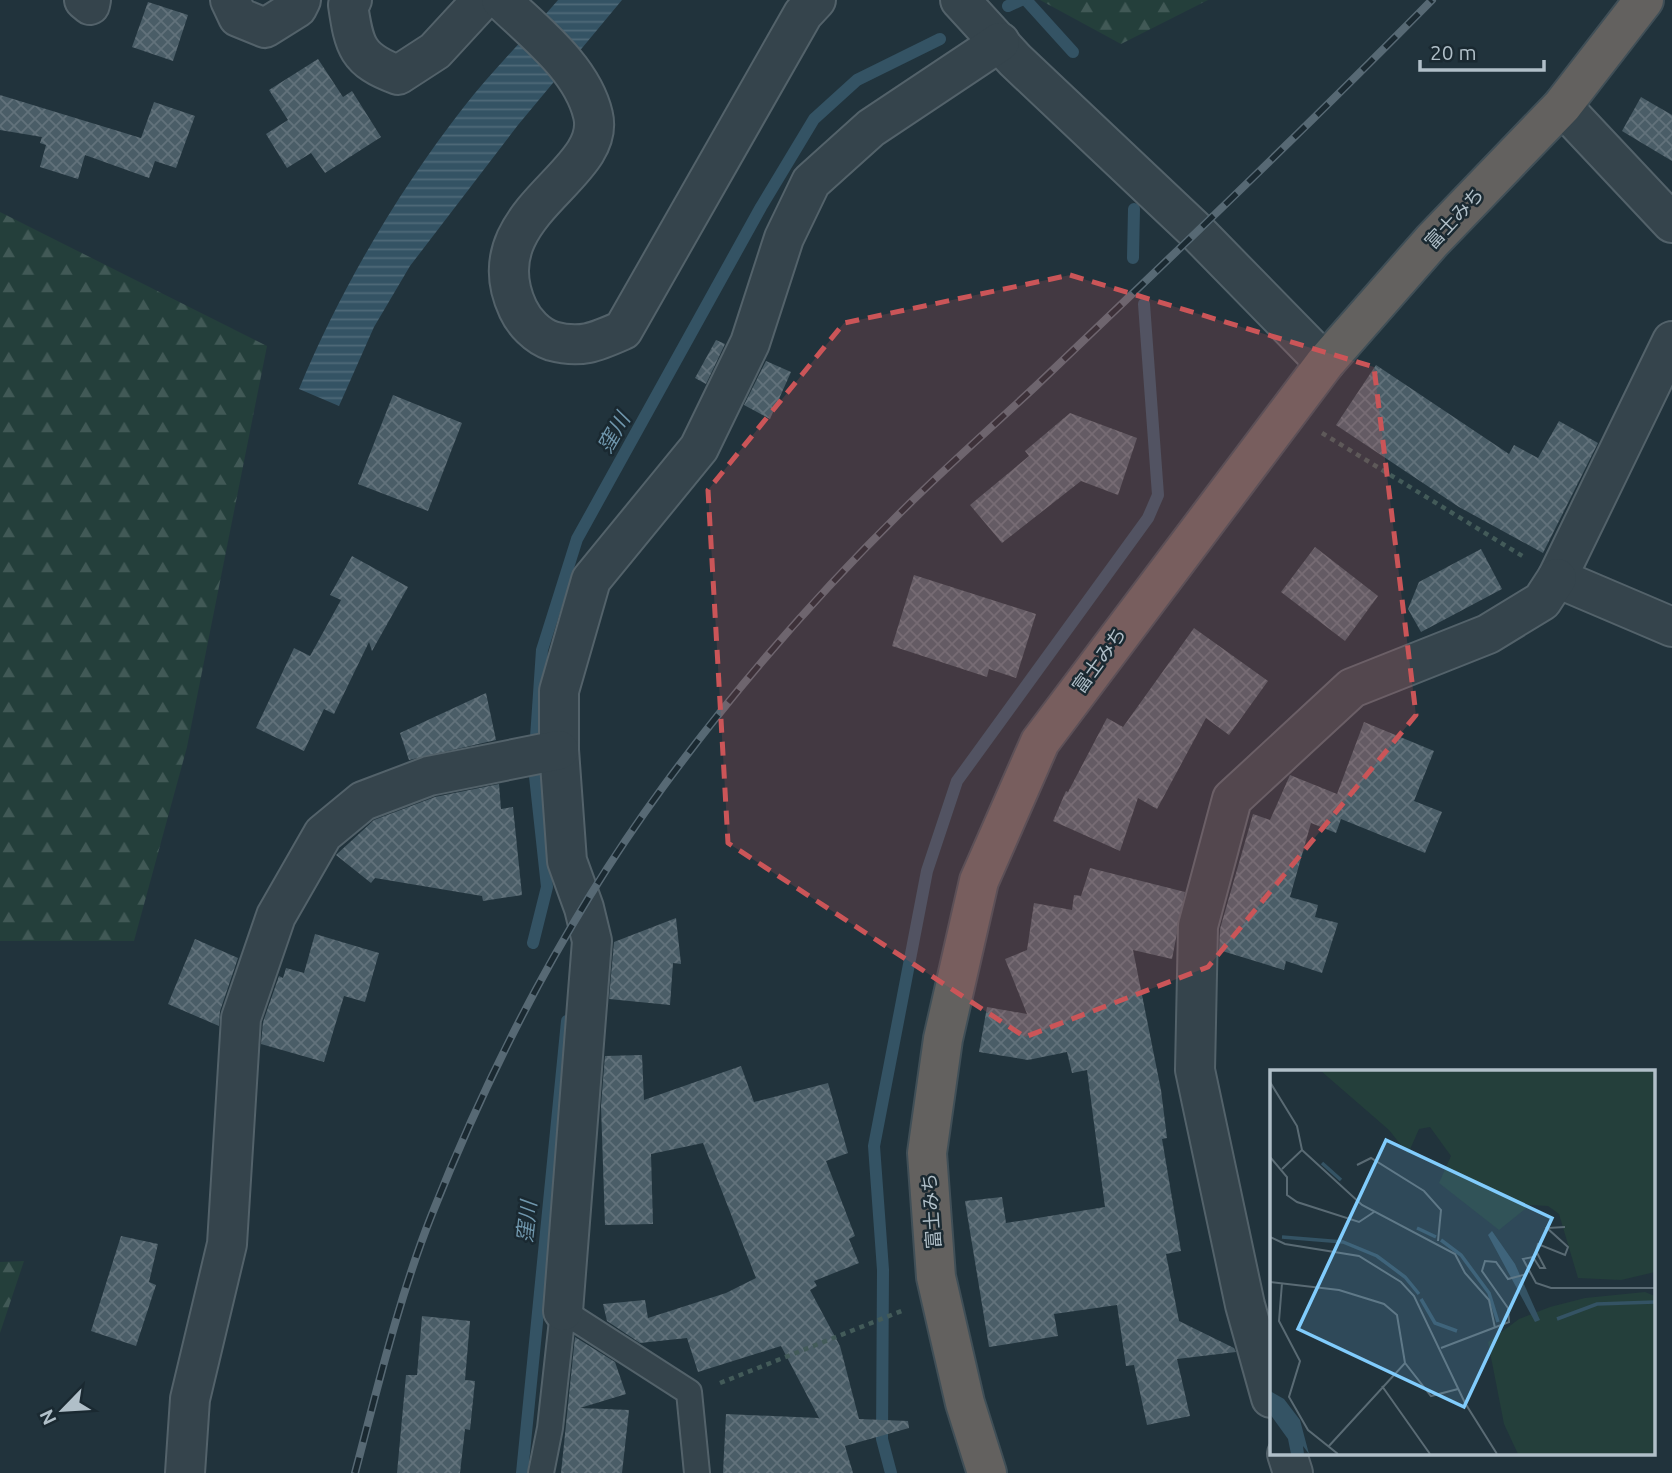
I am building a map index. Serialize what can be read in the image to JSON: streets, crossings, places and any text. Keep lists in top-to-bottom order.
{
  "streets": {
    "highway": ["富士みち"]
  },
  "water": ["窪川"],
  "scale_bar": "20 m",
  "north": "bottom left"
}
